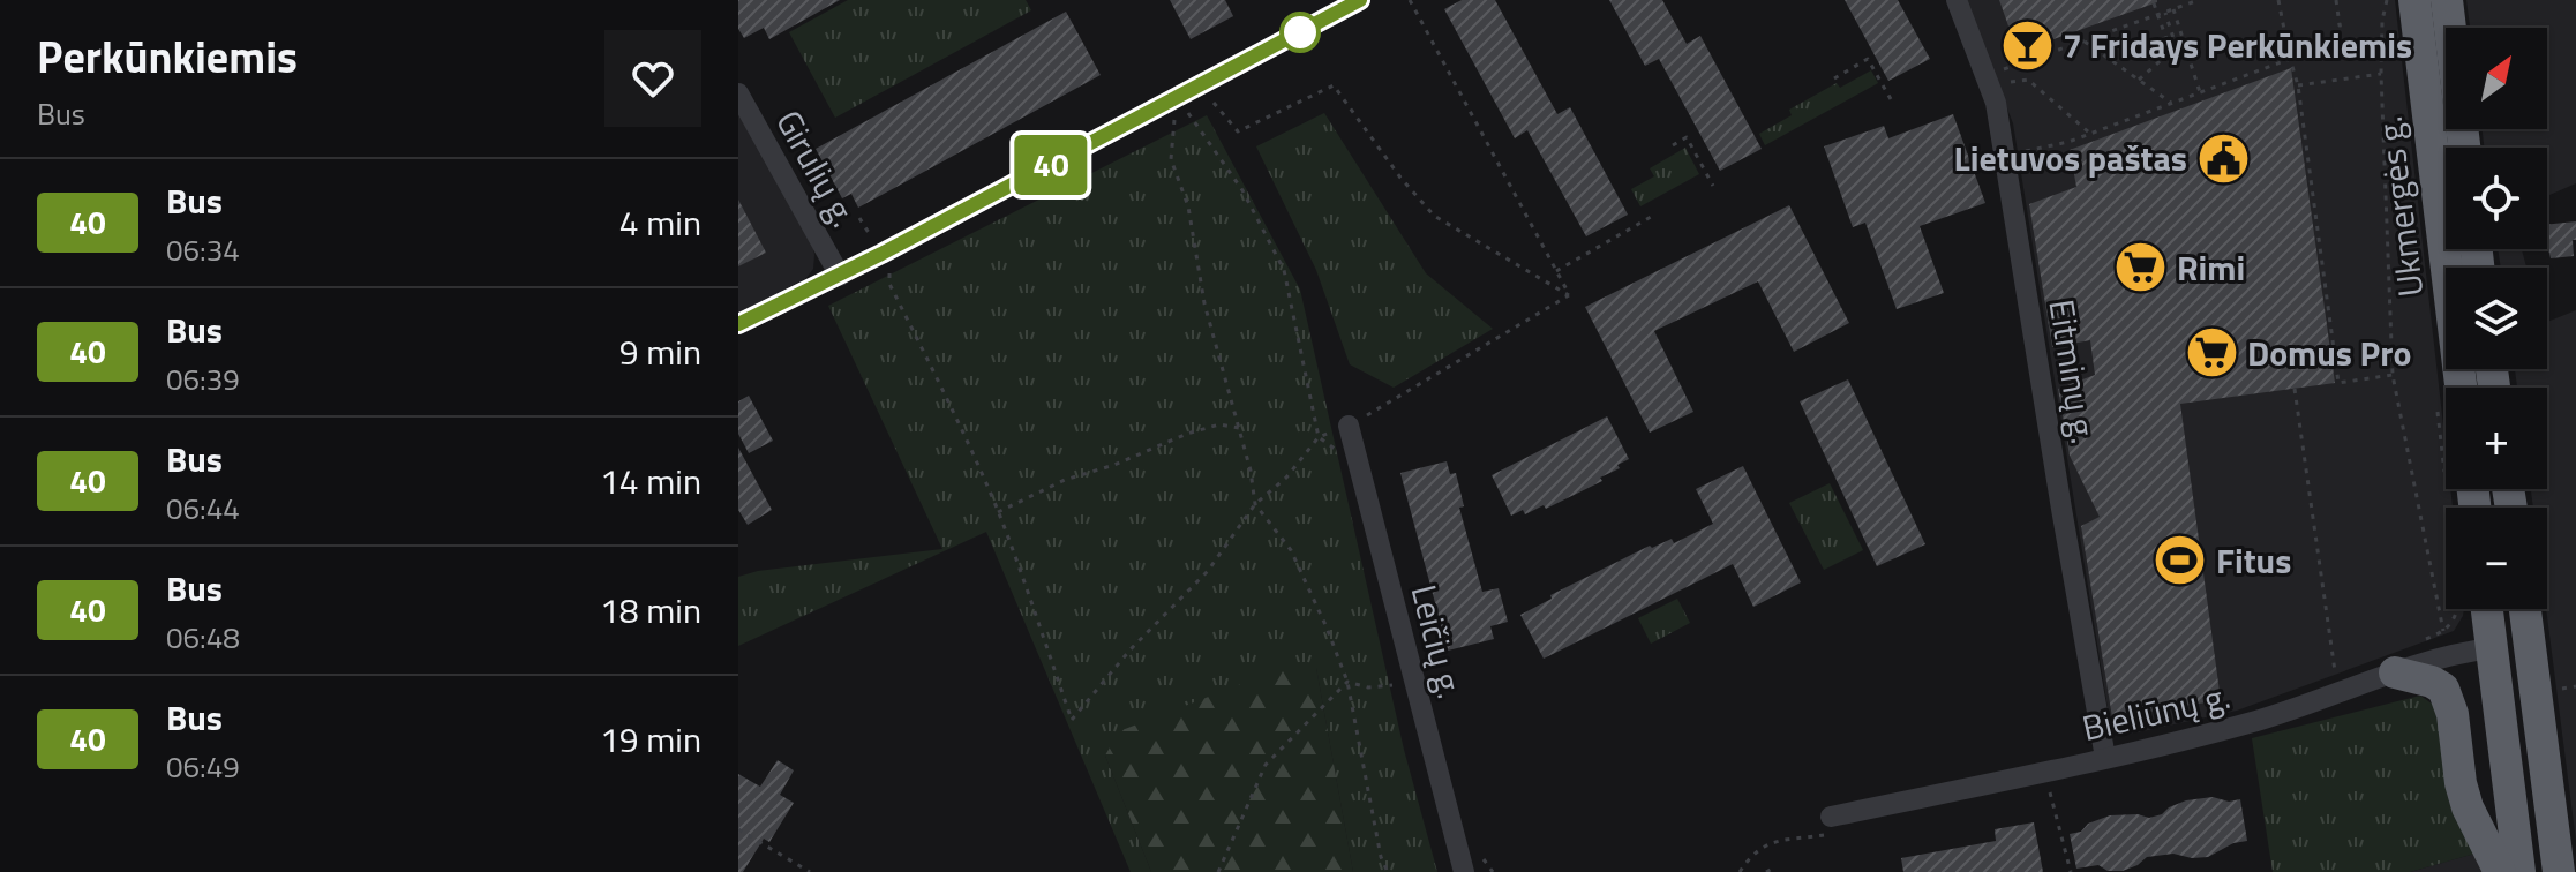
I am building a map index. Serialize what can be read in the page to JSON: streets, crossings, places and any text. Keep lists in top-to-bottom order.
{
  "streets": {
    "highway": ["Ukmergės g."],
    "street": [
      "Girulių g.",
      "Eitminų g.",
      "Leičių g.",
      "Bieliūnų g."
    ]
  },
  "crossings": [
    ["Eitminų g.", "Bieliūnų g."]
  ],
  "places": {
    "bar": ["7 Fridays Perkūnkiemis"],
    "public building": ["Lietuvos paštas"],
    "supermarket": ["Rimi", "Domus Pro"],
    "sports": ["Fitus"]
  },
  "lines": ["bus line 40"],
  "north": "top right",
  "page": {
    "heading": ["Perkūnkiemis", "Bus"],
    "on_map": "40",
    "map_buttons": ["+", "−"],
    "list": [
      {
        "mark": "40",
        "name": "Bus",
        "note": "06:34",
        "value": "4 min"
      },
      {
        "mark": "40",
        "name": "Bus",
        "note": "06:39",
        "value": "9 min"
      },
      {
        "mark": "40",
        "name": "Bus",
        "note": "06:44",
        "value": "14 min"
      },
      {
        "mark": "40",
        "name": "Bus",
        "note": "06:48",
        "value": "18 min"
      },
      {
        "mark": "40",
        "name": "Bus",
        "note": "06:49",
        "value": "19 min"
      }
    ]
  }
}
